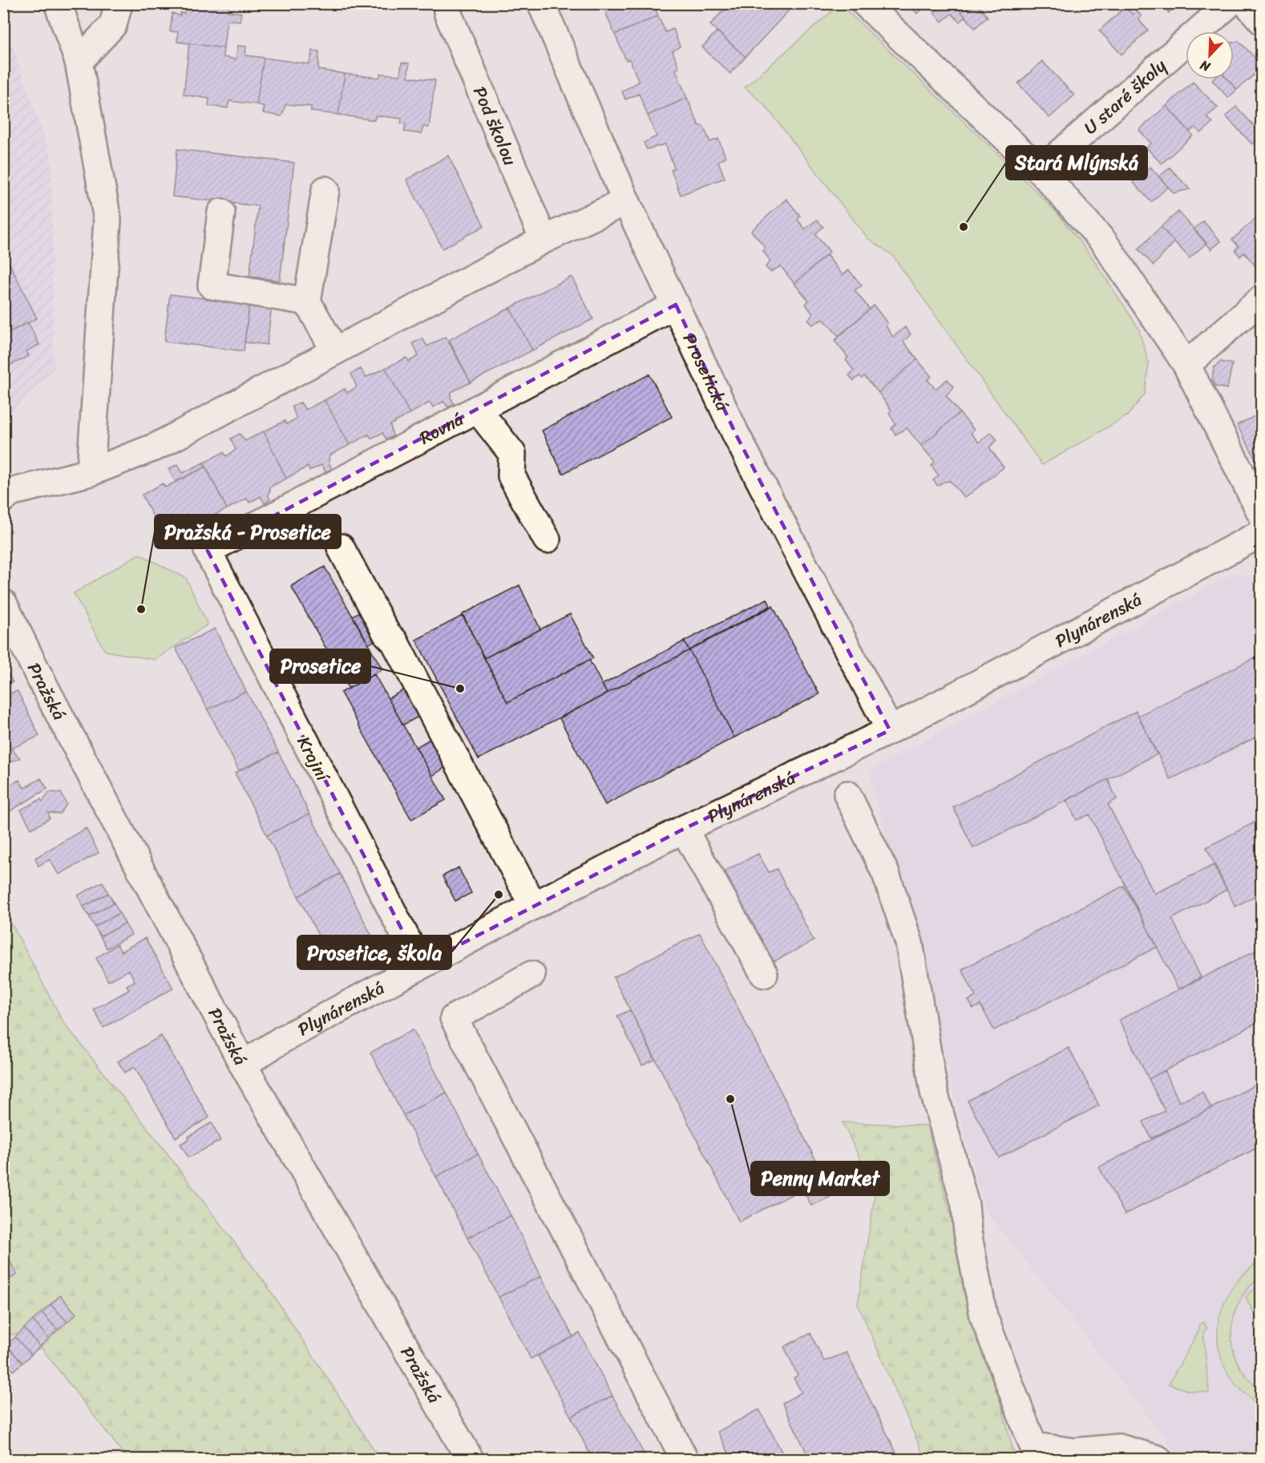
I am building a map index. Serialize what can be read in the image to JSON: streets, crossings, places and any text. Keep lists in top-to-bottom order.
{
  "streets": {
    "street": [
      "U staré školy",
      "Pod školou",
      "Prosetická",
      "Rovná",
      "Plynárenská",
      "Pražská",
      "Krajní"
    ]
  },
  "crossings": [
    ["Prosetická", "Rovná"],
    ["Prosetická", "Plynárenská"],
    ["Rovná", "Krajní"],
    ["Plynárenská", "Pražská"],
    ["Plynárenská", "Krajní"]
  ],
  "places": [
    "Stará Mlýnská",
    "Pražská - Prosetice",
    "Prosetice",
    "Prosetice, škola",
    "Penny Market"
  ],
  "north": "bottom left"
}
